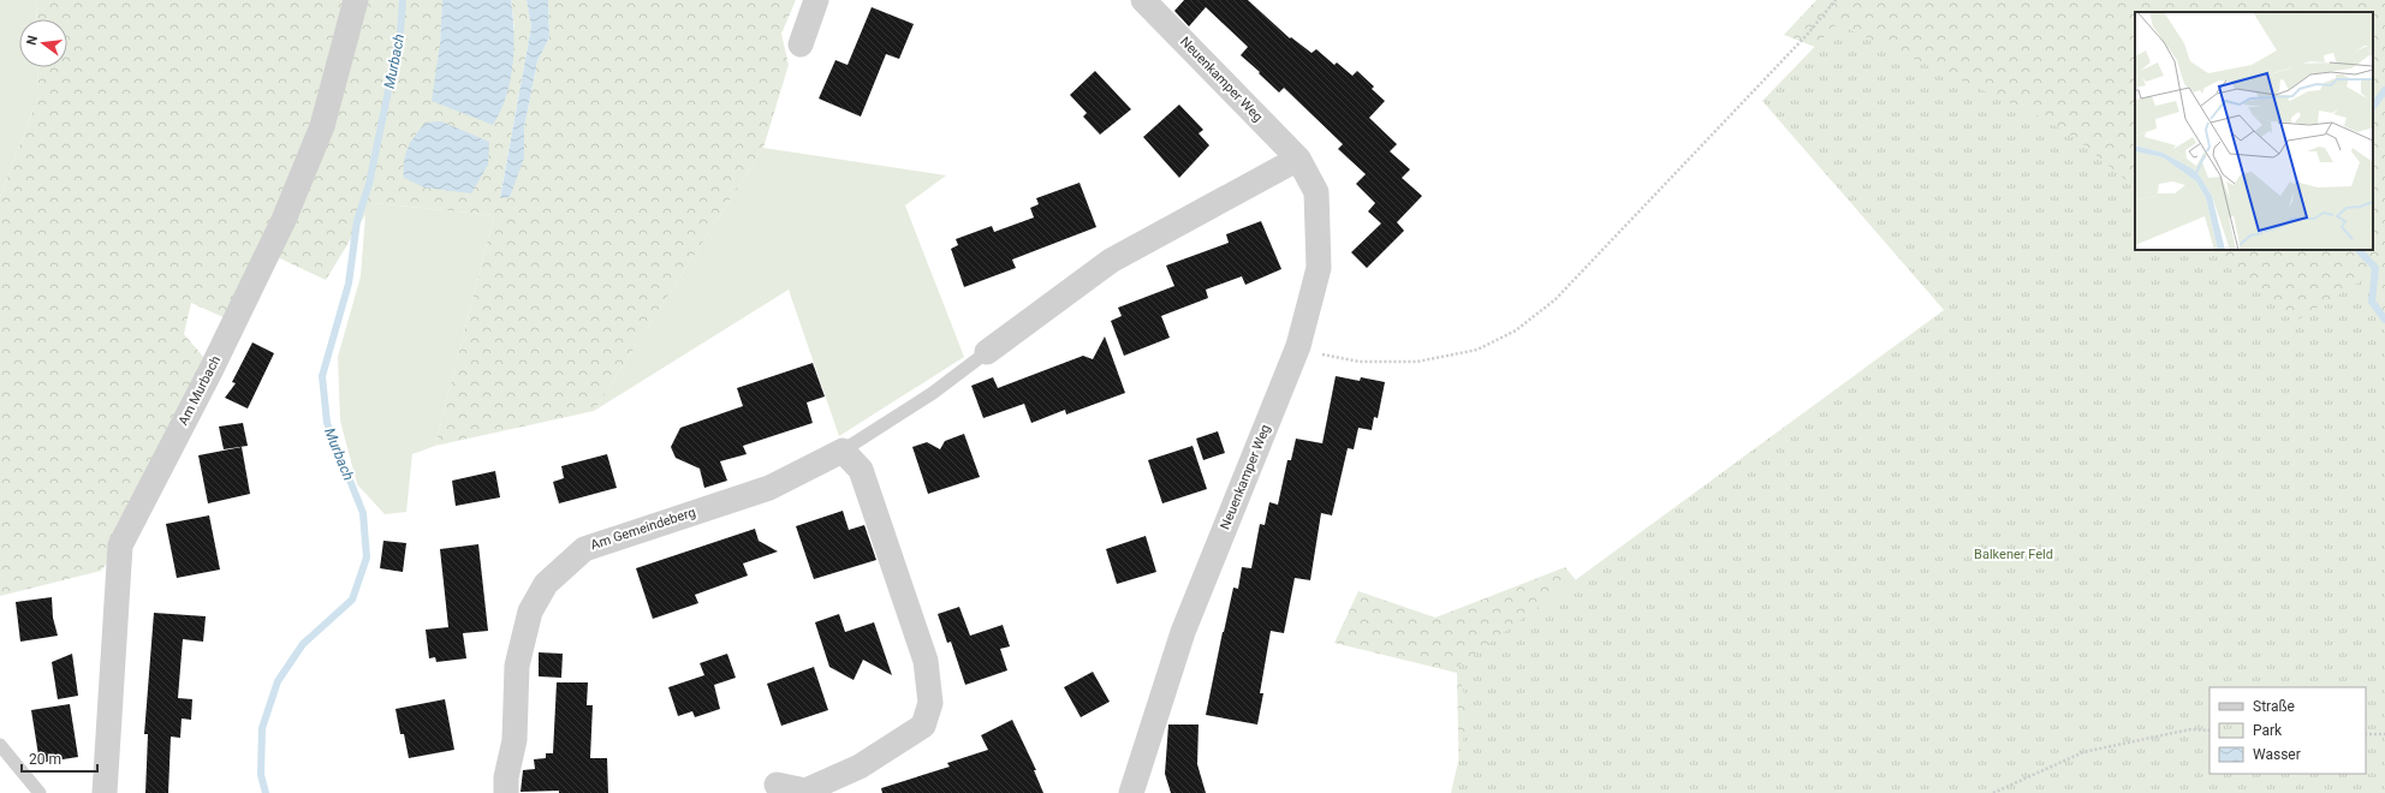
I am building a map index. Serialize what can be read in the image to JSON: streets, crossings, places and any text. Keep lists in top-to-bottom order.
{
  "streets": {
    "street": ["Neuenkamper Weg", "Am Murbach", "Am Gemeindeberg"]
  },
  "water": ["Murbach"],
  "parks": ["Balkener Feld"],
  "legend": ["Straße", "Park", "Wasser"],
  "scale_bar": "20 m",
  "north": "left"
}
